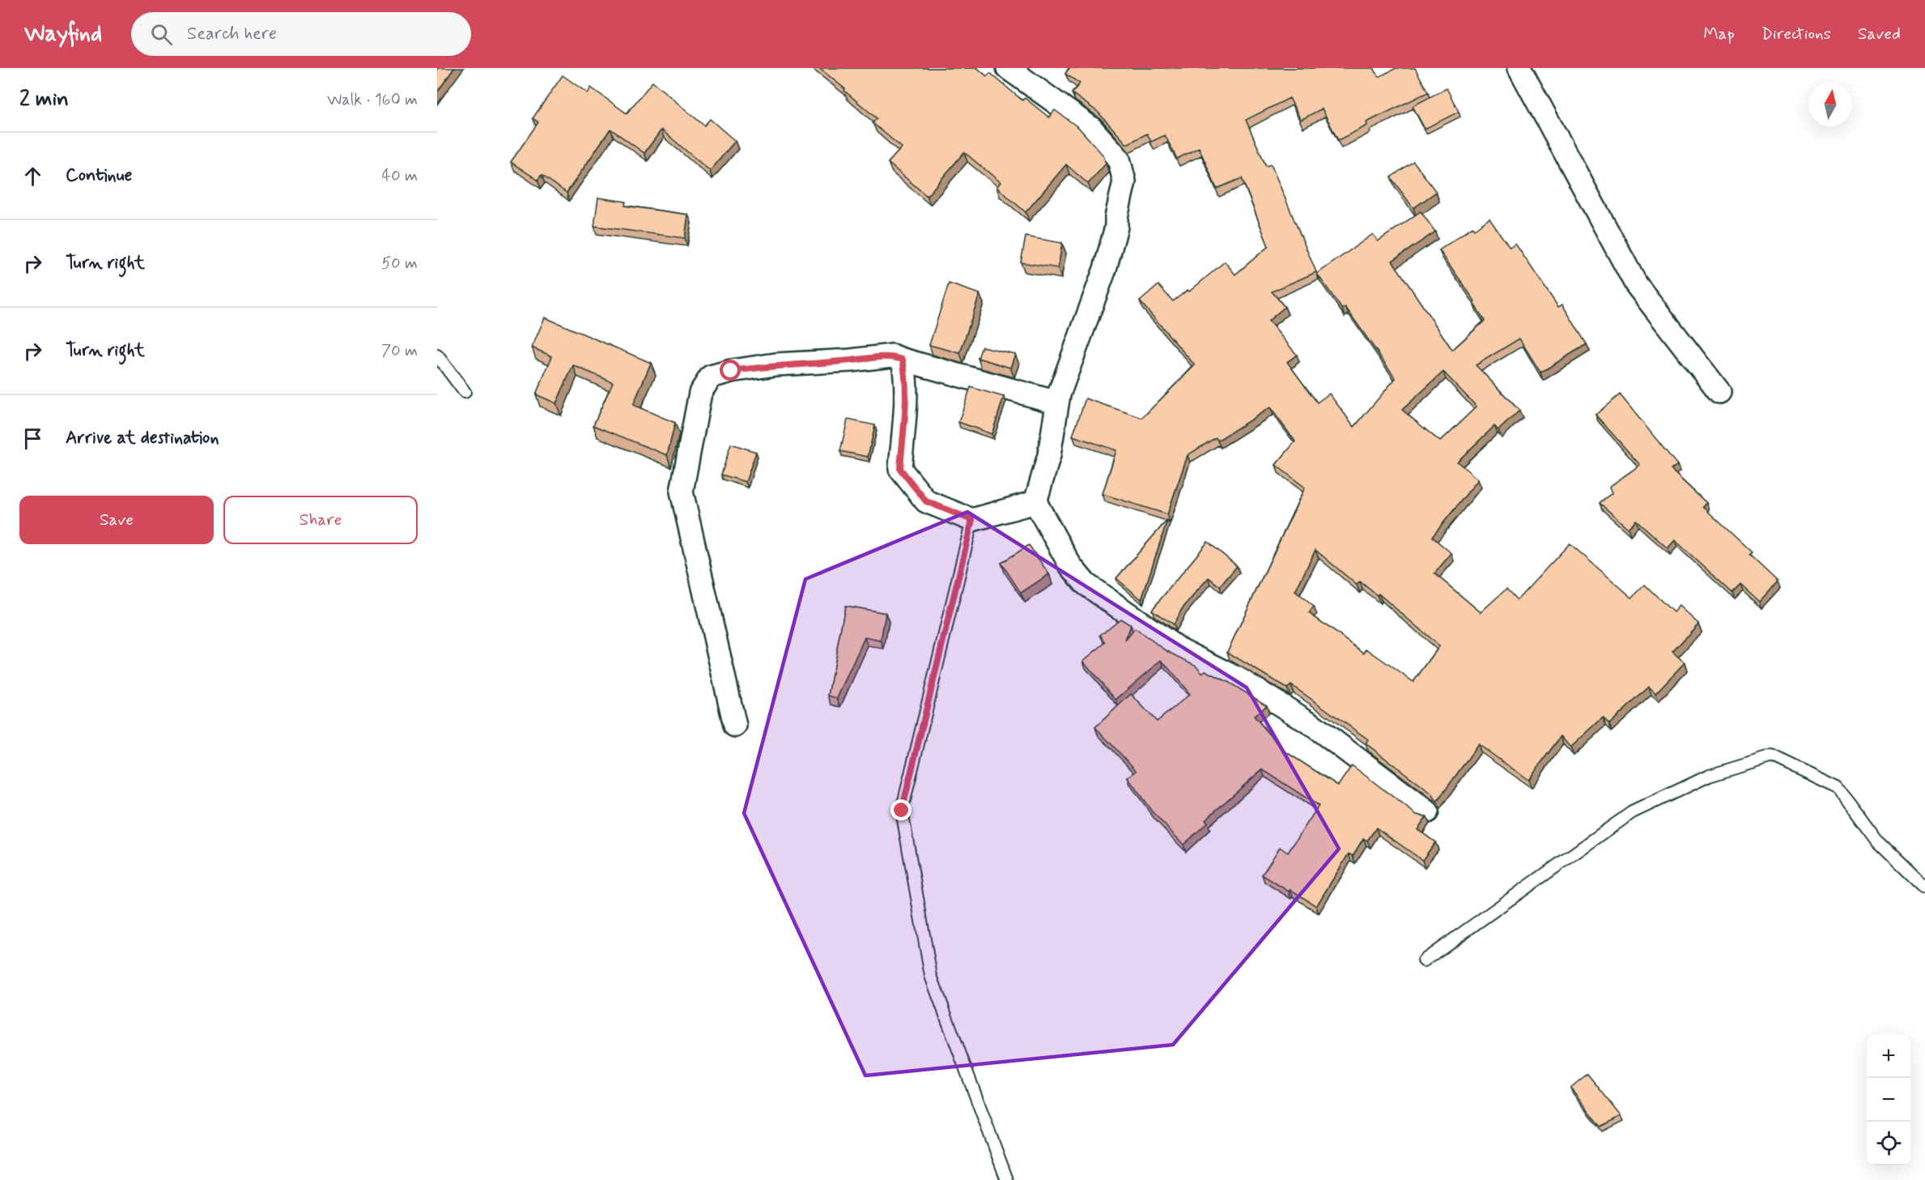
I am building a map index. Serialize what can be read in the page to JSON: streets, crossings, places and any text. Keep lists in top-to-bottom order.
{
  "north": "top",
  "page": {
    "header": "Wayfind",
    "search": "Search here",
    "nav": ["Map", "Directions", "Saved"],
    "heading": ["2 min", "Walk · 160 m"],
    "list": [
      ["Continue", "40 m"],
      ["Turn right", "50 m"],
      ["Turn right", "70 m"],
      "Arrive at destination"
    ],
    "buttons": ["Save", "Share"],
    "map_buttons": ["+", "−"]
  }
}
